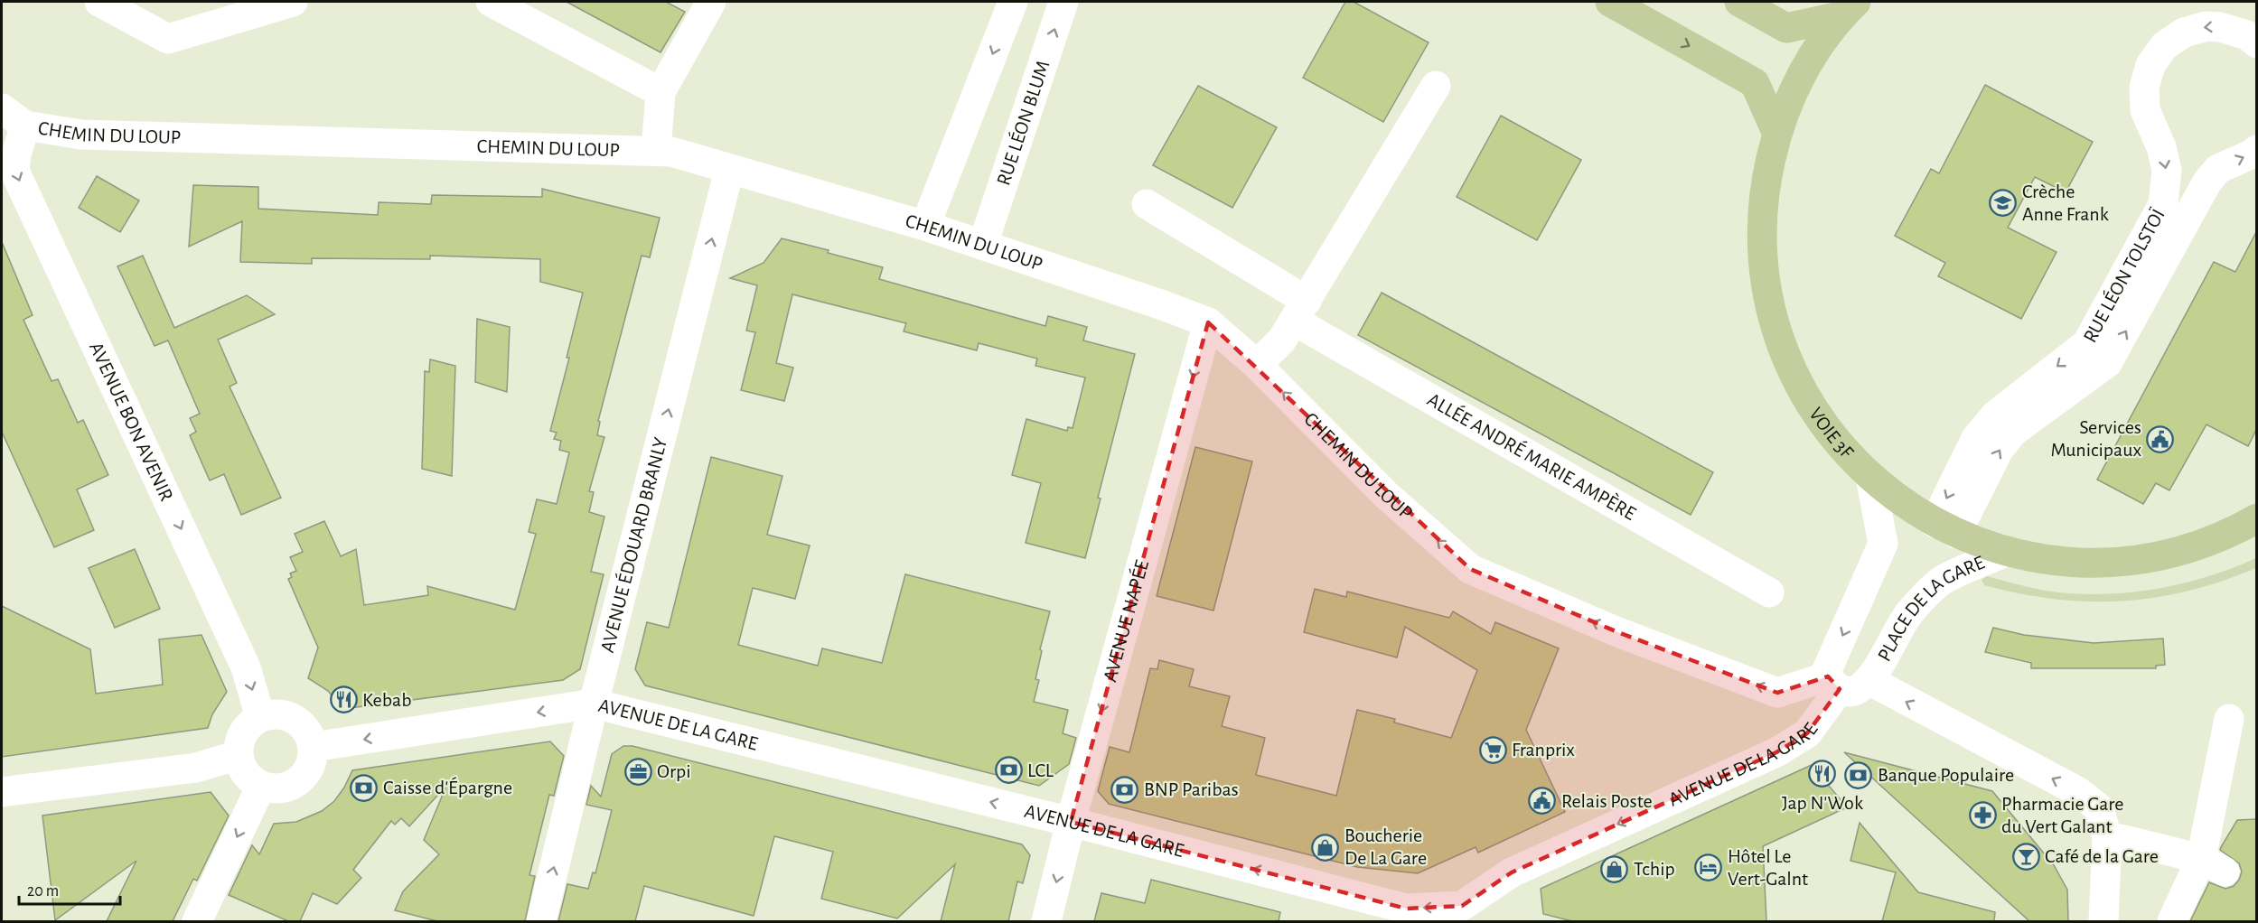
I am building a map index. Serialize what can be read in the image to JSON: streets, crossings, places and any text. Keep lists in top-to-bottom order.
{
  "streets": {
    "main road": ["VOIE 3F"],
    "street": [
      "RUE LÉON BLUM",
      "CHEMIN DU LOUP",
      "RUE LÉON TOLSTOÏ",
      "AVENUE BON AVENIR",
      "ALLÉE ANDRÉ MARIE AMPÈRE",
      "AVENUE ÉDOUARD BRANLY",
      "PLACE DE LA GARE",
      "AVENUE NAPÉE",
      "AVENUE DE LA GARE"
    ]
  },
  "crossings": [
    ["RUE LÉON BLUM", "CHEMIN DU LOUP"],
    ["CHEMIN DU LOUP", "AVENUE BON AVENIR"],
    ["CHEMIN DU LOUP", "AVENUE ÉDOUARD BRANLY"],
    ["CHEMIN DU LOUP", "PLACE DE LA GARE"],
    ["CHEMIN DU LOUP", "AVENUE NAPÉE"],
    ["CHEMIN DU LOUP", "AVENUE DE LA GARE"],
    ["RUE LÉON TOLSTOÏ", "VOIE 3F"],
    ["AVENUE BON AVENIR", "AVENUE DE LA GARE"],
    ["VOIE 3F", "PLACE DE LA GARE"],
    ["AVENUE ÉDOUARD BRANLY", "AVENUE DE LA GARE"],
    ["PLACE DE LA GARE", "AVENUE DE LA GARE"],
    ["AVENUE NAPÉE", "AVENUE DE LA GARE"]
  ],
  "one_way": [
    "AVENUE BON AVENIR",
    "AVENUE ÉDOUARD BRANLY",
    "PLACE DE LA GARE",
    "AVENUE NAPÉE",
    "AVENUE DE LA GARE"
  ],
  "places": {
    "school or university": ["Crèche Anne Frank"],
    "public building": ["Services Municipaux", "Relais Poste"],
    "restaurant": ["Kebab", "Jap N'Wok"],
    "supermarket": ["Franprix"],
    "bank": [
      "LCL",
      "Banque Populaire",
      "Caisse d'Épargne",
      "BNP Paribas"
    ],
    "office": ["Orpi"],
    "pharmacy": ["Pharmacie Gare du Vert Galant"],
    "shop": ["Boucherie De La Gare", "Tchip"],
    "bar": ["Café de la Gare"],
    "hotel": ["Hôtel Le Vert-Galnt"]
  },
  "scale_bar": "20 m"
}
